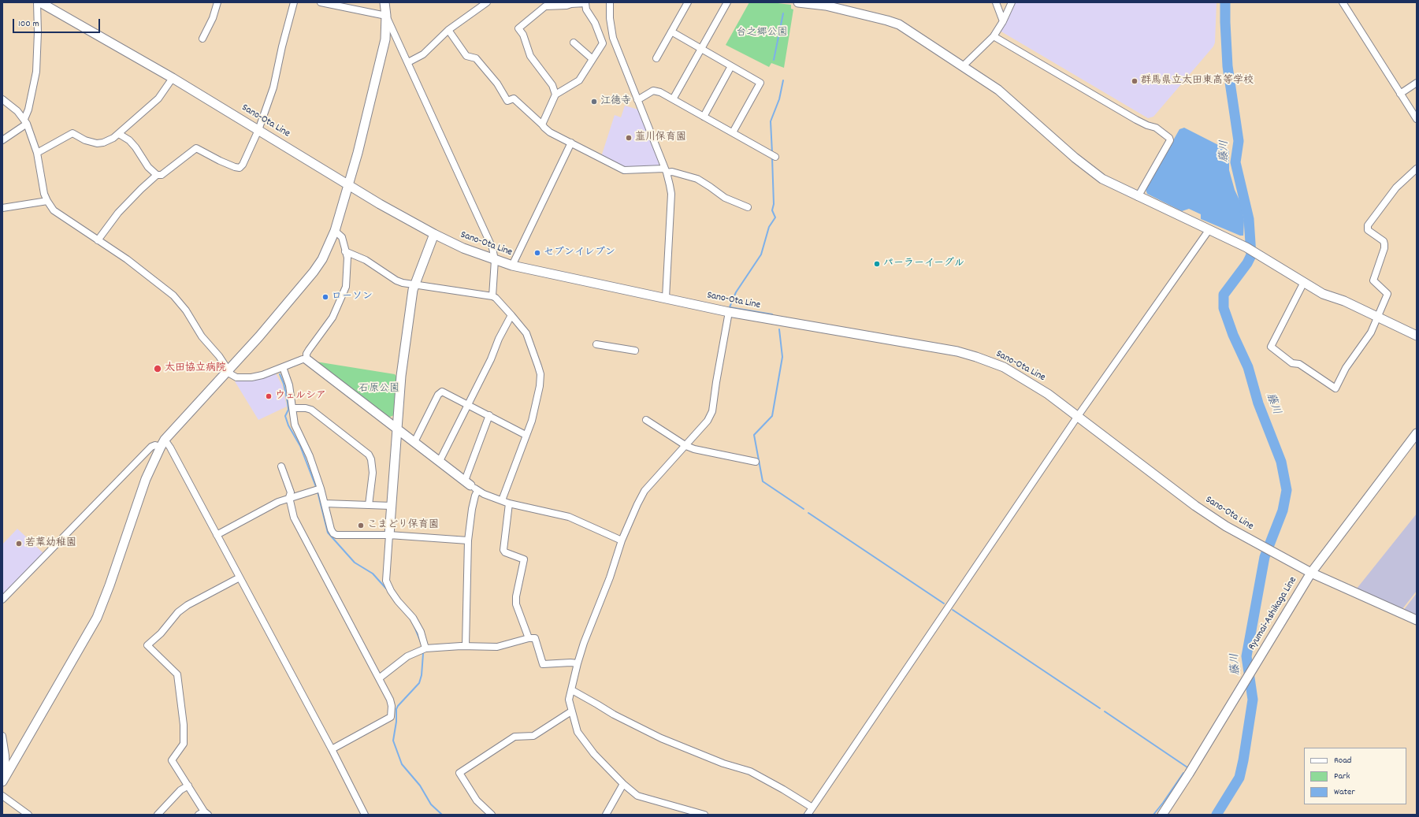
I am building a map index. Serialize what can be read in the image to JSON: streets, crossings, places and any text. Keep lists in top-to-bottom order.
{
  "streets": {
    "street": ["Sano-Ota Line", "Ryumai-Ashikaga Line"]
  },
  "crossings": [
    ["Sano-Ota Line", "Ryumai-Ashikaga Line"]
  ],
  "water": ["藤川"],
  "parks": ["台之郷公園", "石原公園"],
  "places": [
    "群馬県立太田東高等学校",
    "江徳寺",
    "韮川保育園",
    "セブンイレブン",
    "パーラーイーグル",
    "ローソン",
    "太田協立病院",
    "ウェルシア",
    "こまどり保育園",
    "若葉幼稚園"
  ],
  "legend": ["Road", "Park", "Water"],
  "scale_bar": "100 m"
}
